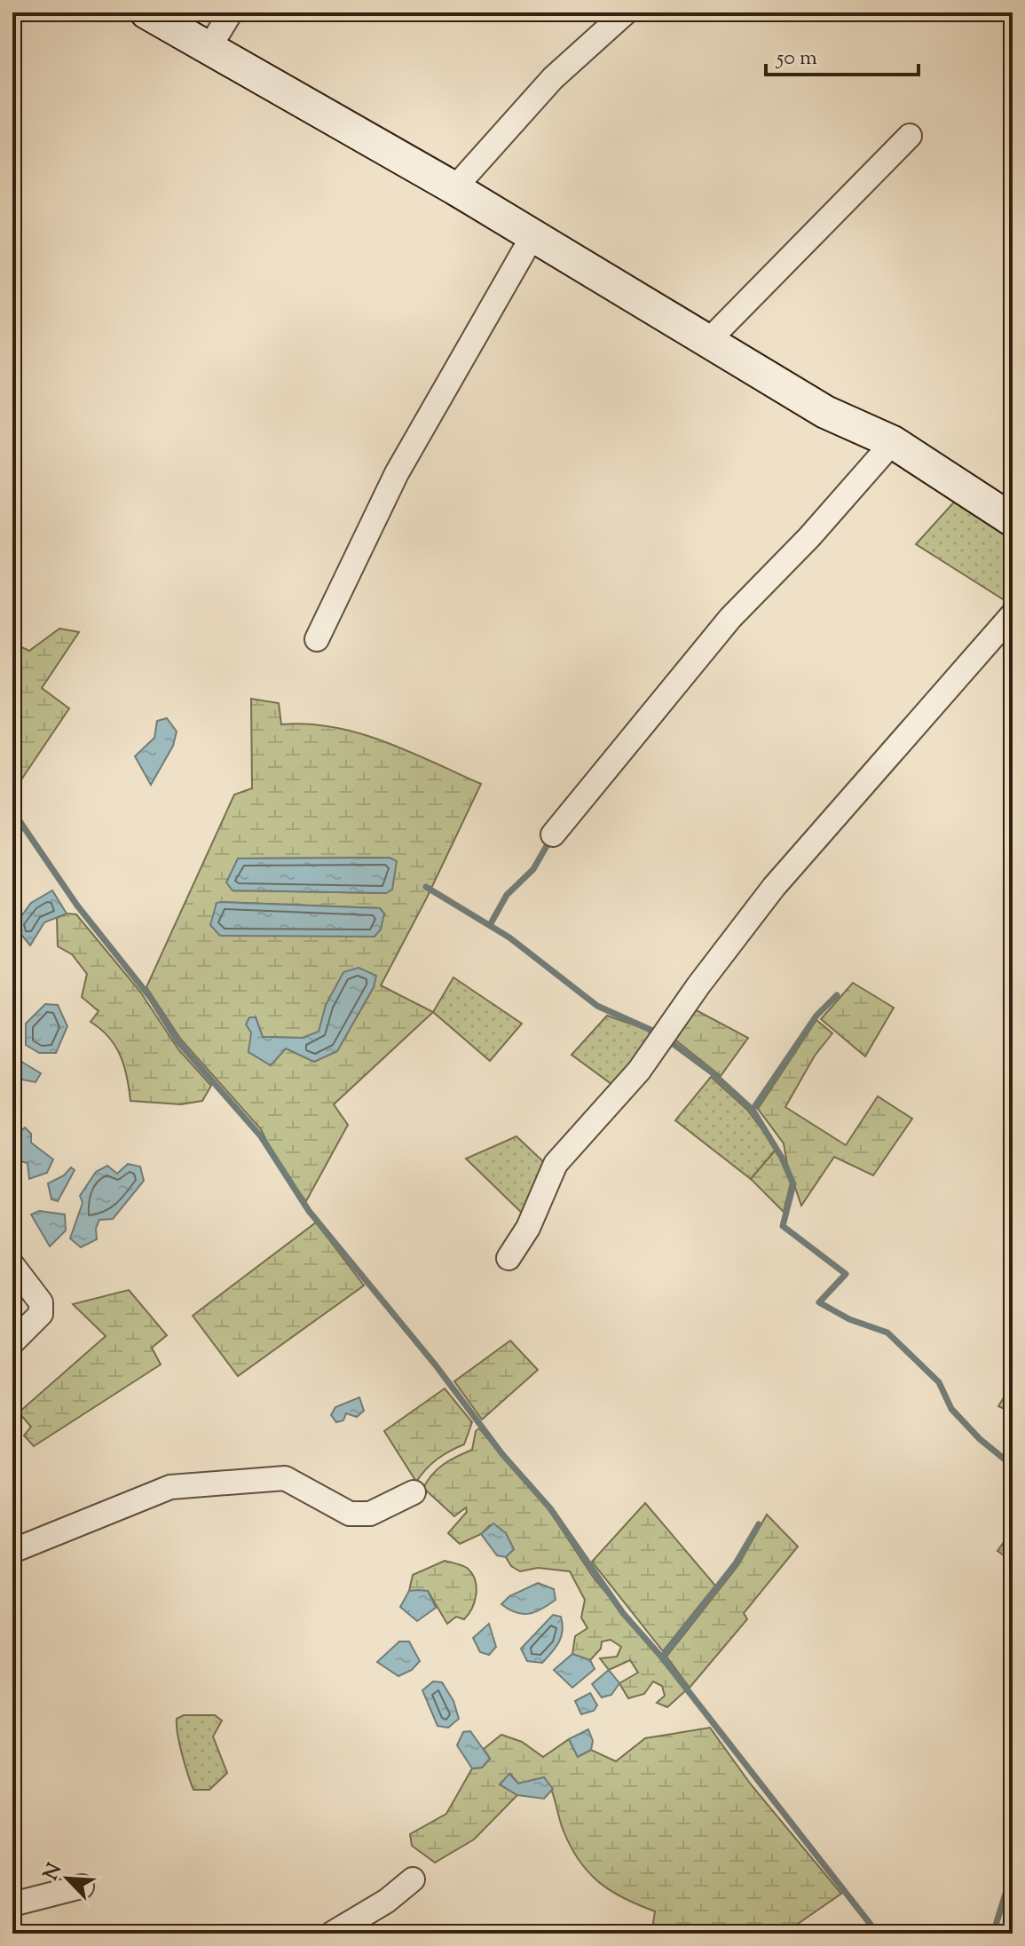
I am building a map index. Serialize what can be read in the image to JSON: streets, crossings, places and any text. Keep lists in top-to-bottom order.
{
  "scale_bar": "50 m",
  "north": "top left"
}
